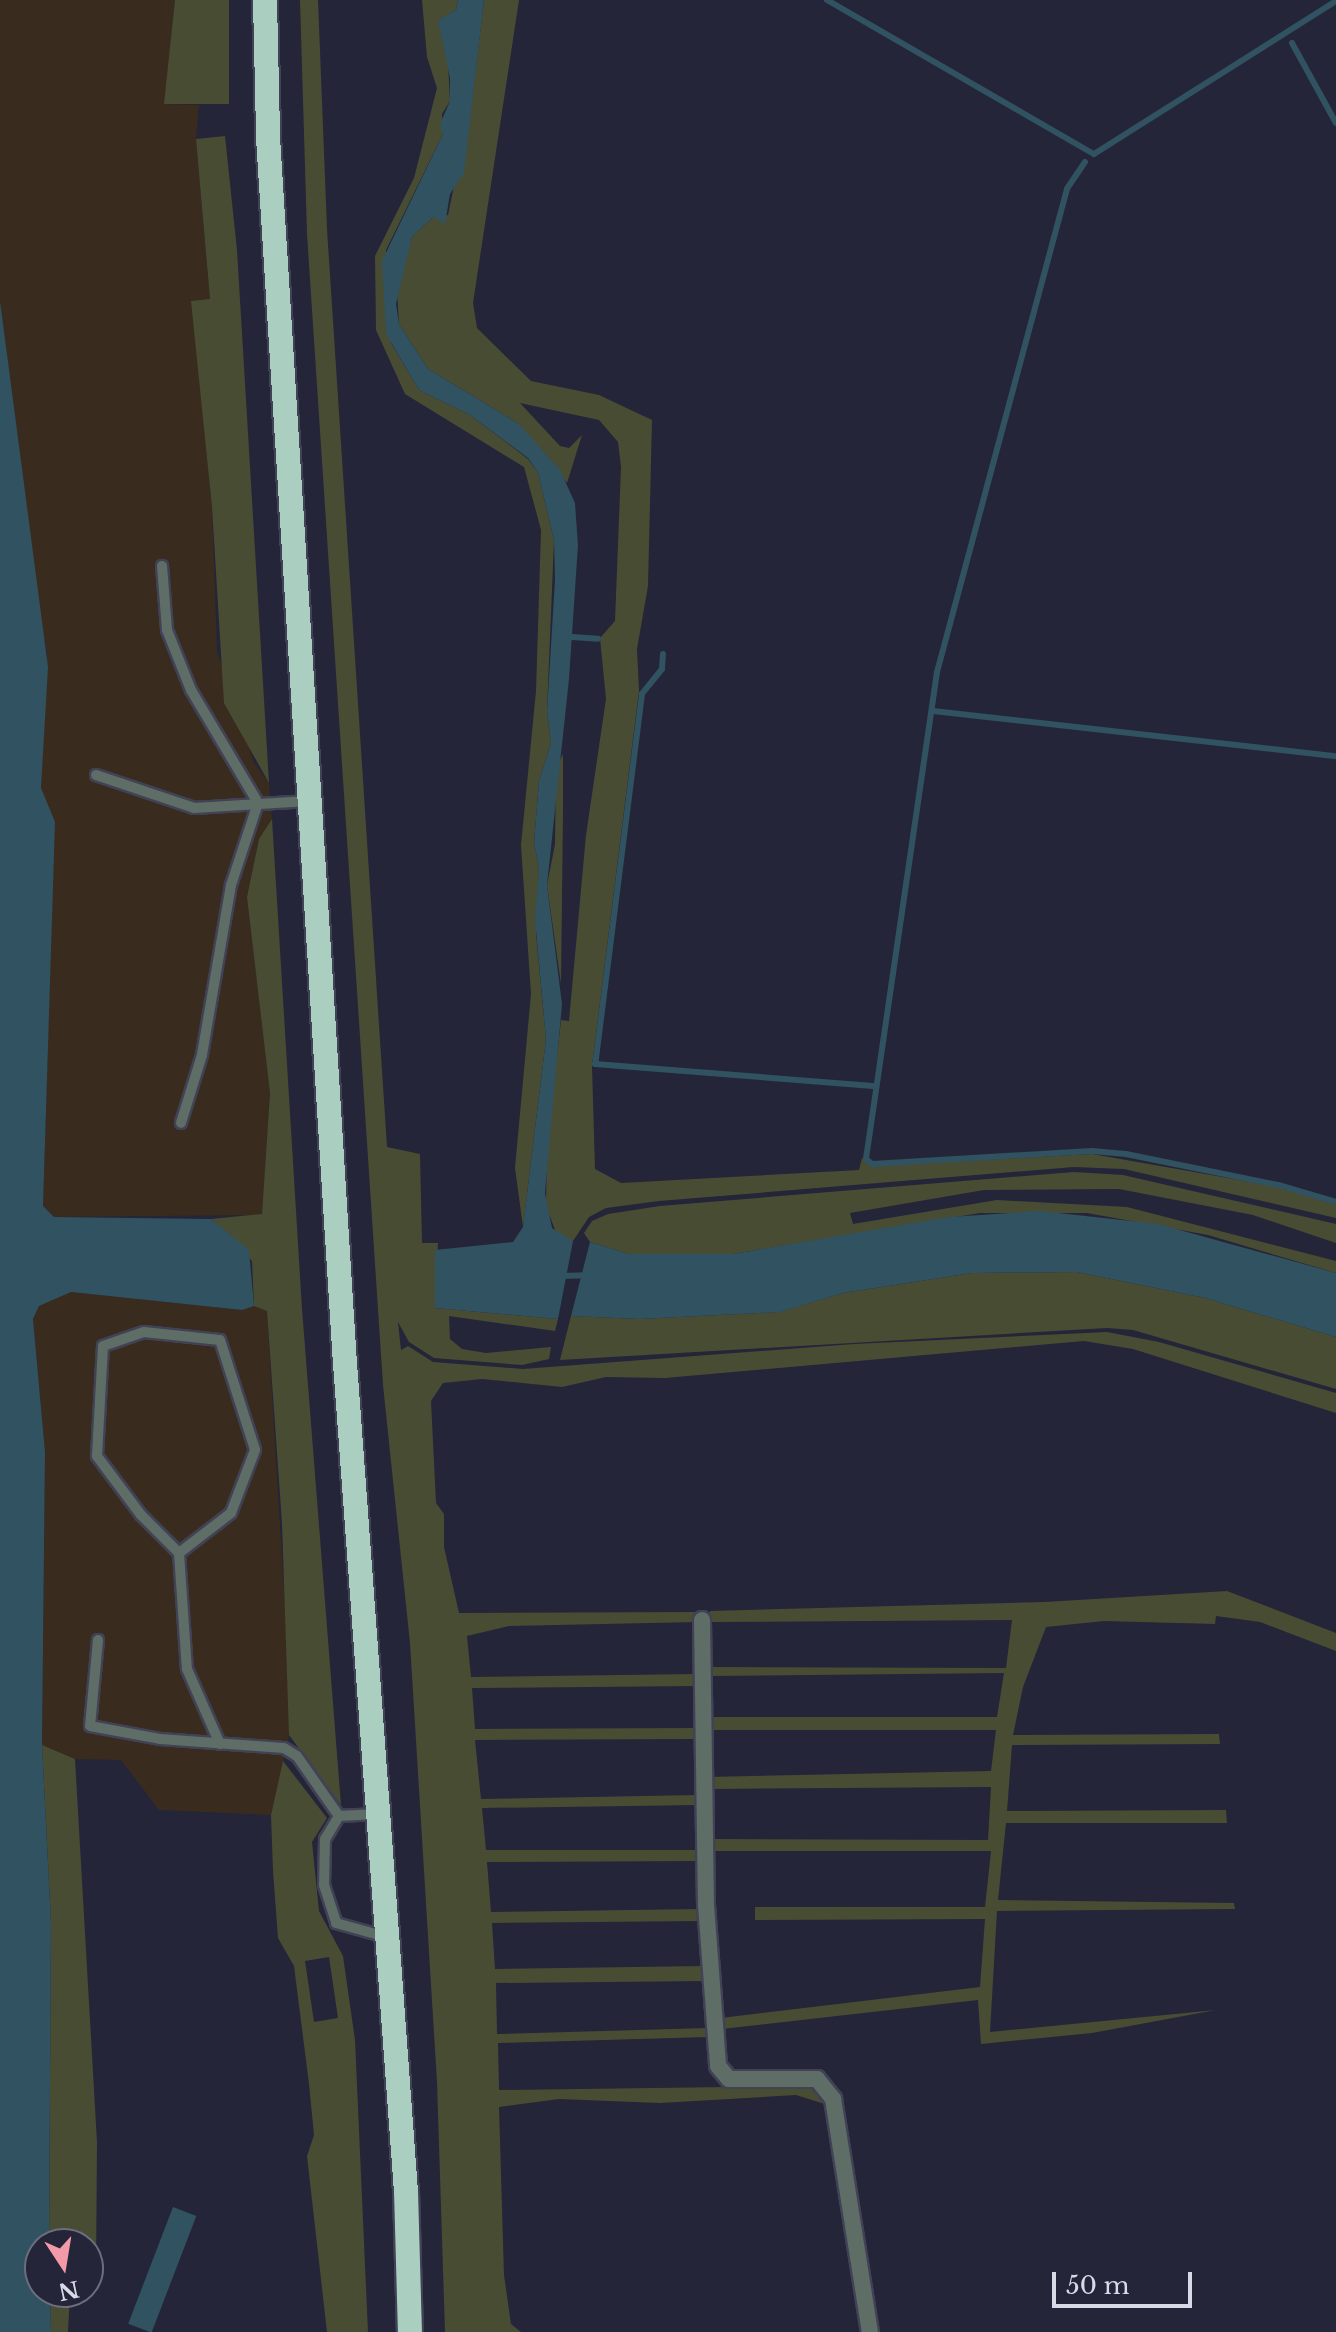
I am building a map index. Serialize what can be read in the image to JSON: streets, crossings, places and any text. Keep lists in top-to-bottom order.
{
  "scale_bar": "50 m",
  "north": "bottom"
}
